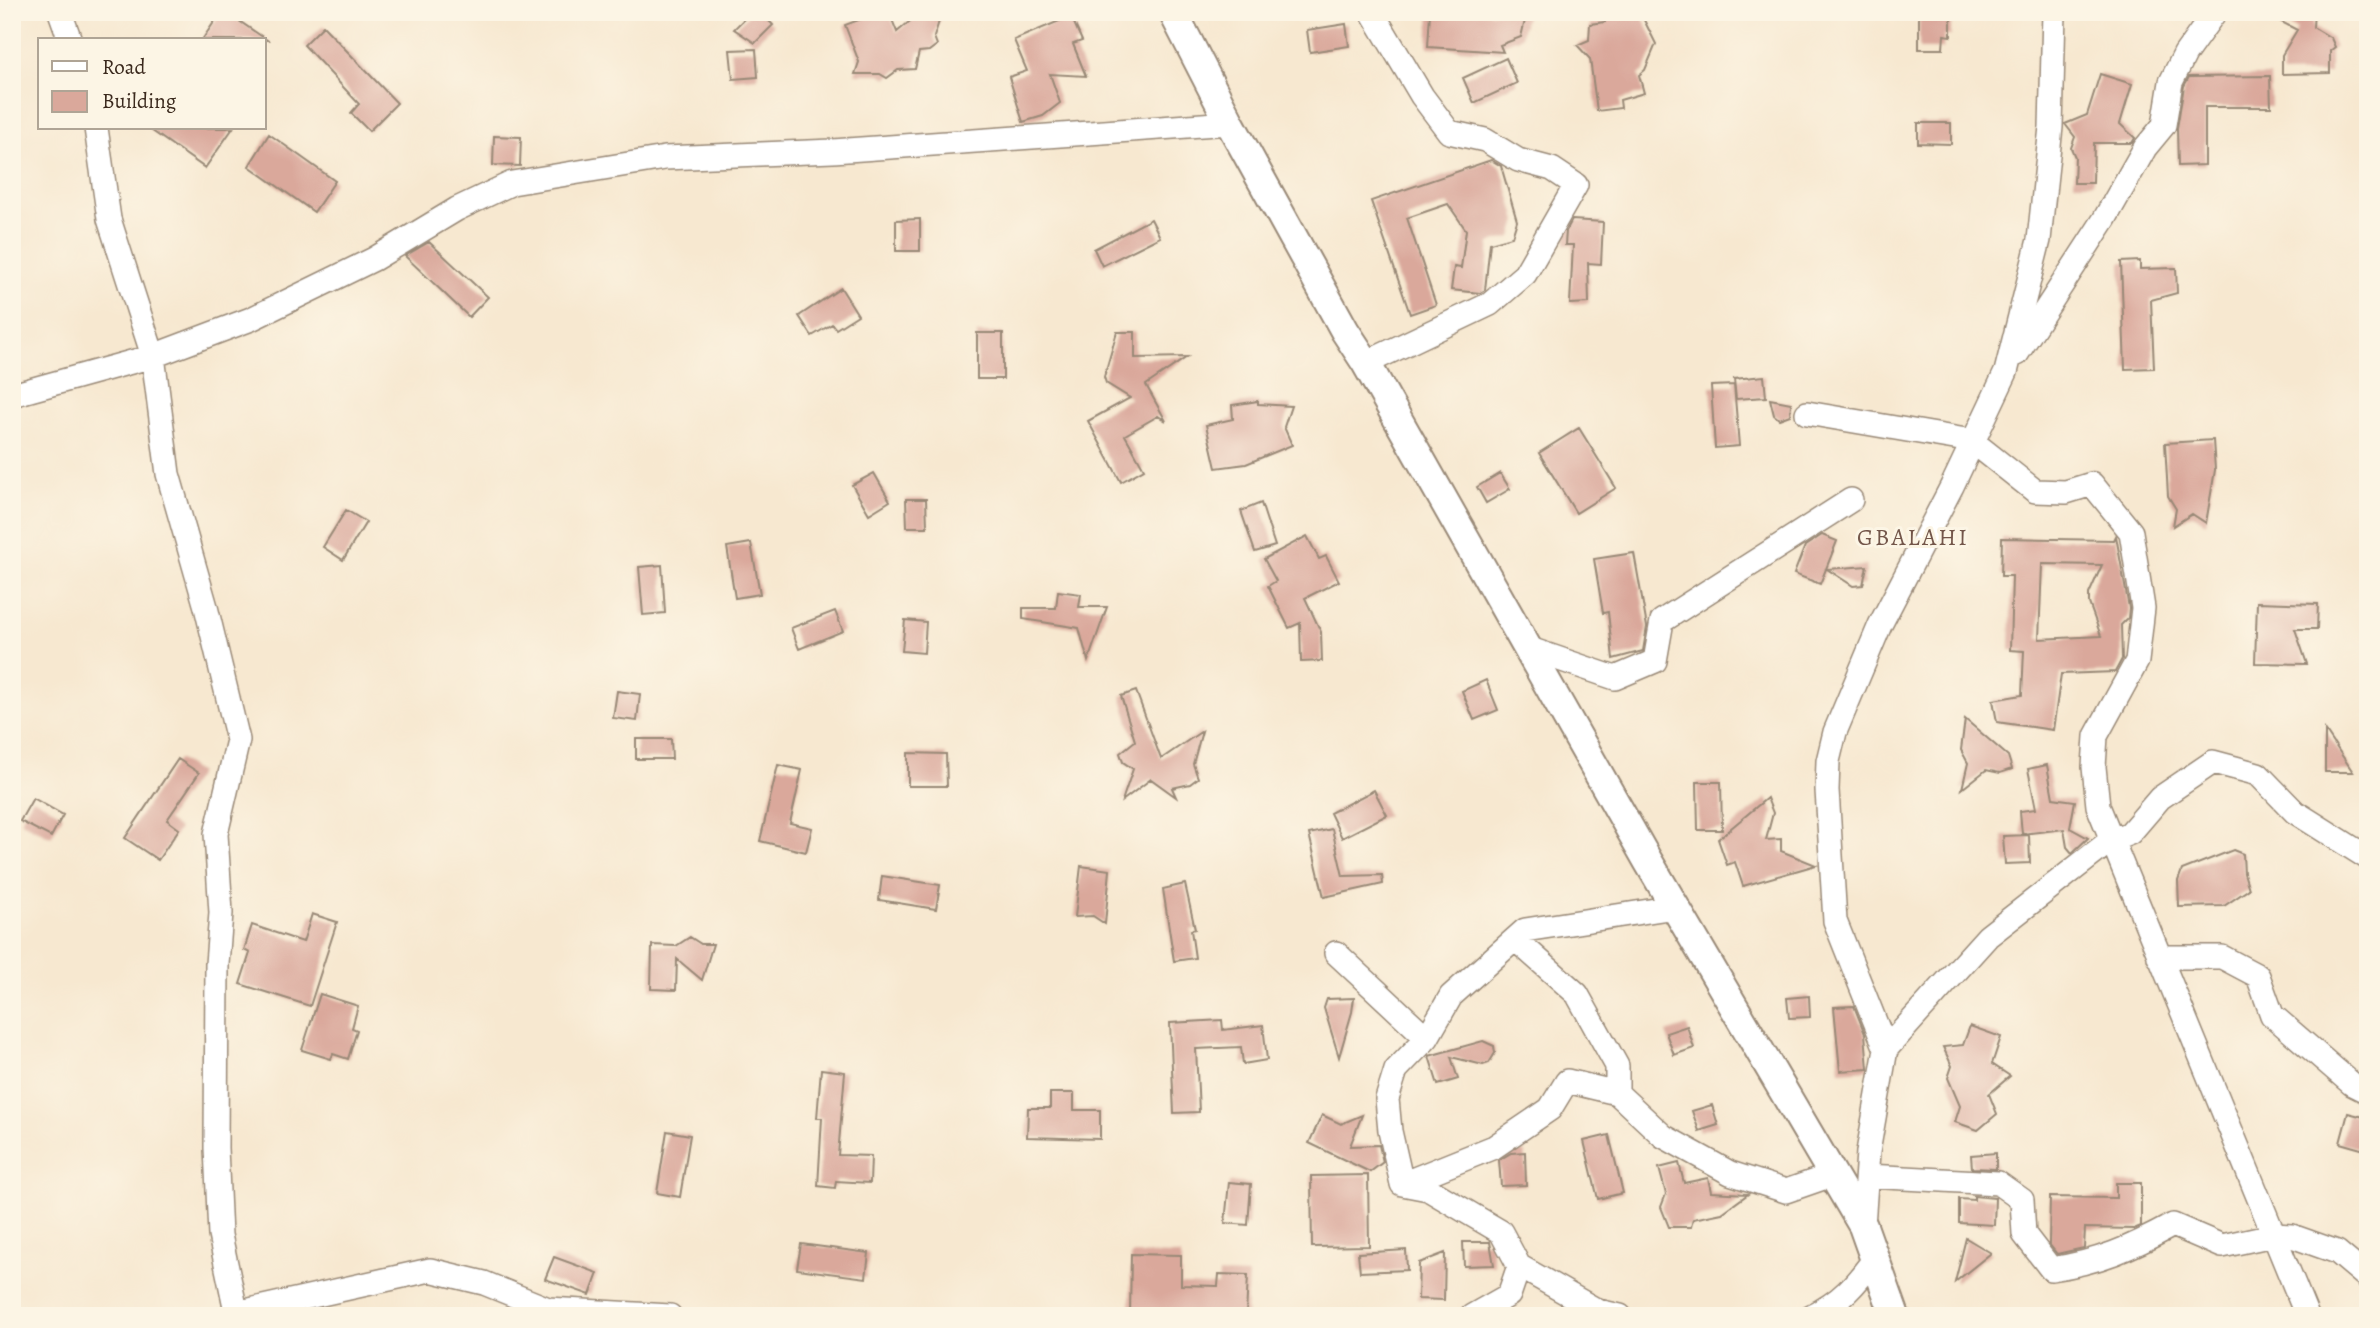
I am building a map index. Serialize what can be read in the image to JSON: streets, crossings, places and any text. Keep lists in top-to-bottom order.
{
  "districts": ["GBALAHI"],
  "legend": ["Road", "Building"]
}
